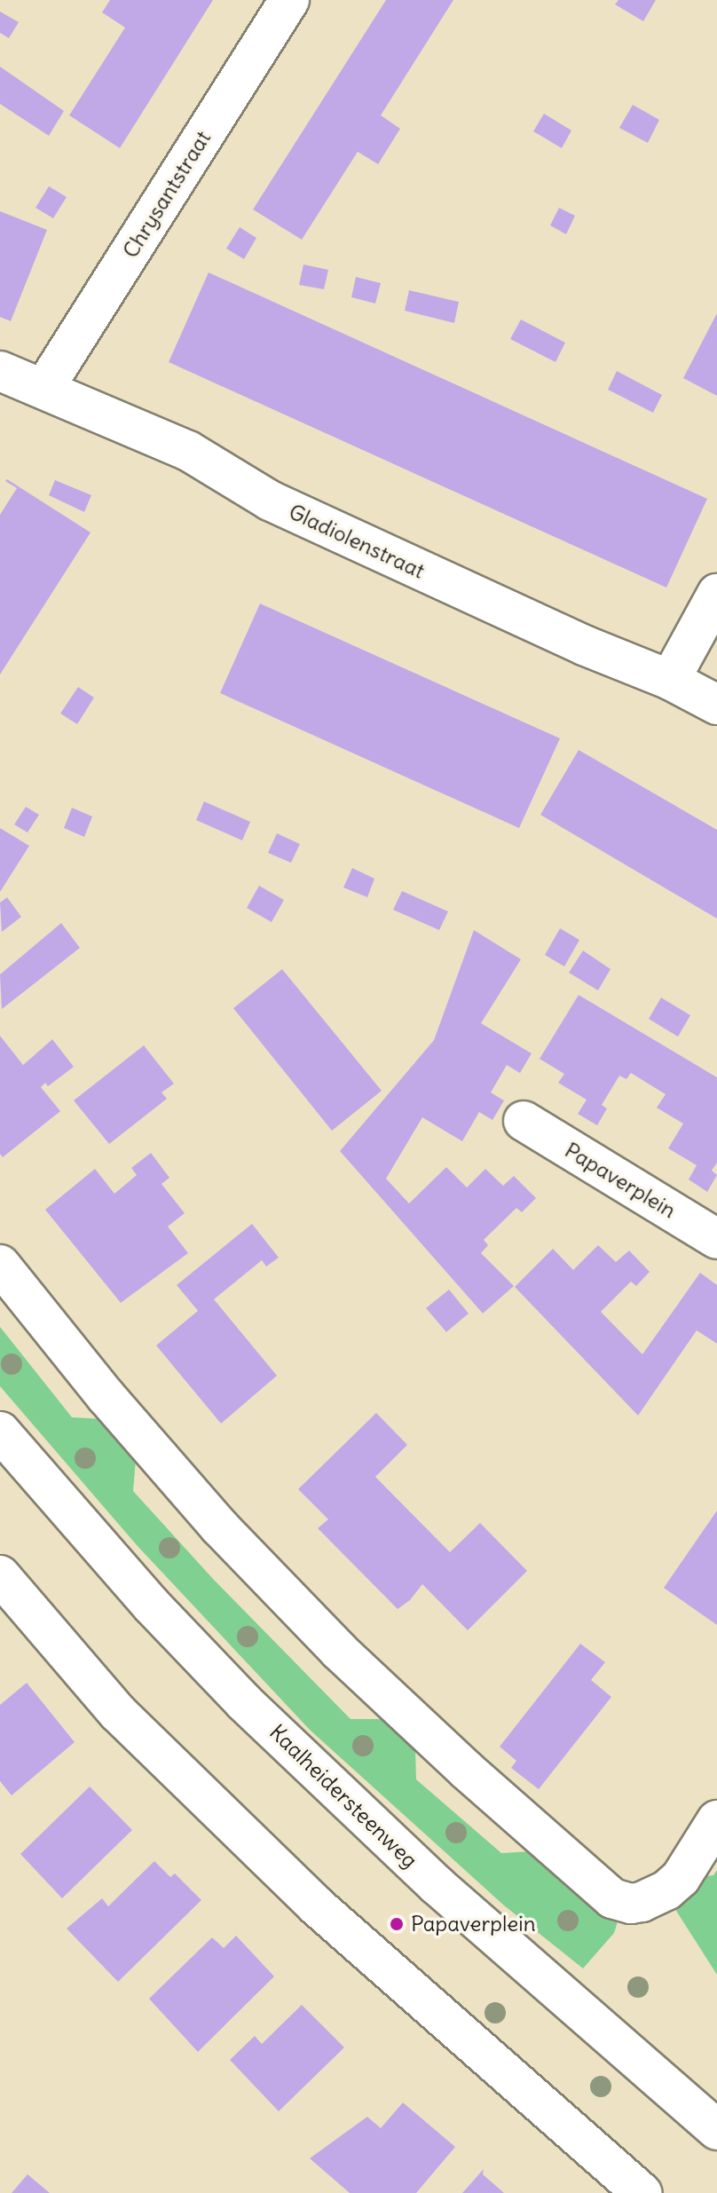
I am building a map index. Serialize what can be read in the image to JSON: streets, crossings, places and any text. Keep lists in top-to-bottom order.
{
  "streets": {
    "street": [
      "Chrysantstraat",
      "Gladiolenstraat",
      "Papaverplein",
      "Kaalheidersteenweg"
    ]
  },
  "crossings": [
    ["Chrysantstraat", "Gladiolenstraat"]
  ],
  "places": ["Papaverplein"]
}
